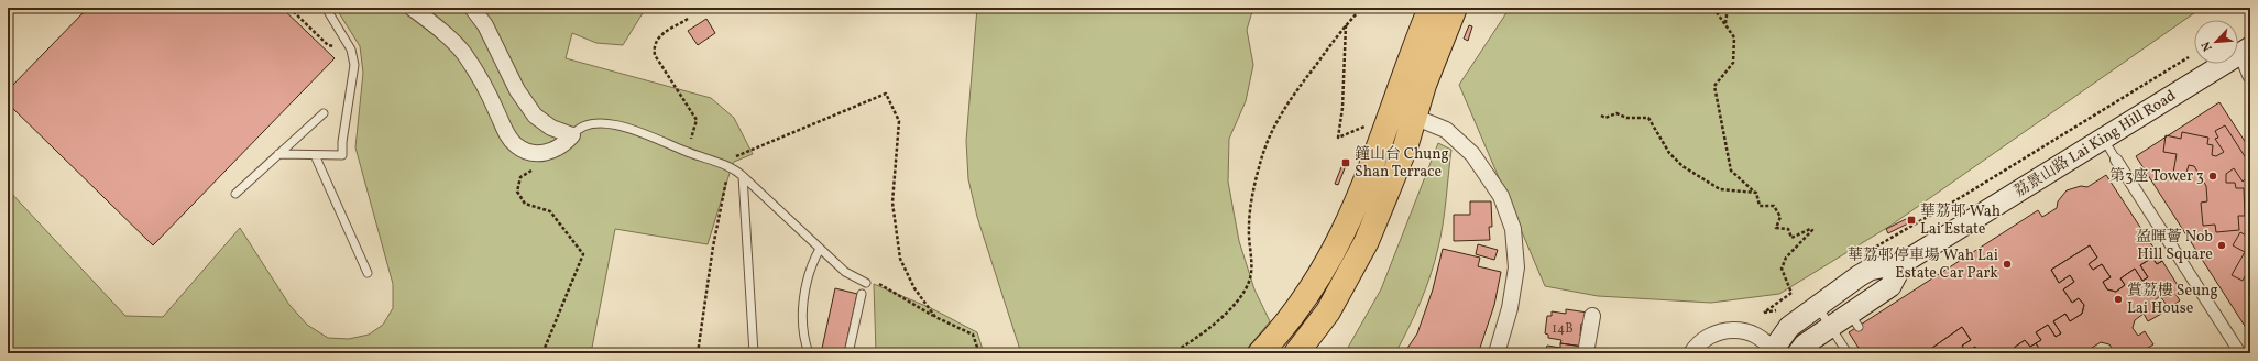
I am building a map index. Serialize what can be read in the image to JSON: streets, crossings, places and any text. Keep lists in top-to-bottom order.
{
  "streets": {
    "main road": ["荔景山路 Lai King Hill Road"]
  },
  "places": {
    "transit": ["鐘山台 Chung Shan Terrace", "華荔邨 Wah Lai Estate"],
    "other": [
      "第3座 Tower 3",
      "盈暉薈 Nob Hill Square",
      "華荔邨停車場 Wah Lai Estate Car Park",
      "賞荔樓 Seung Lai House"
    ]
  },
  "house_numbers": ["14B"],
  "north": "bottom left"
}
